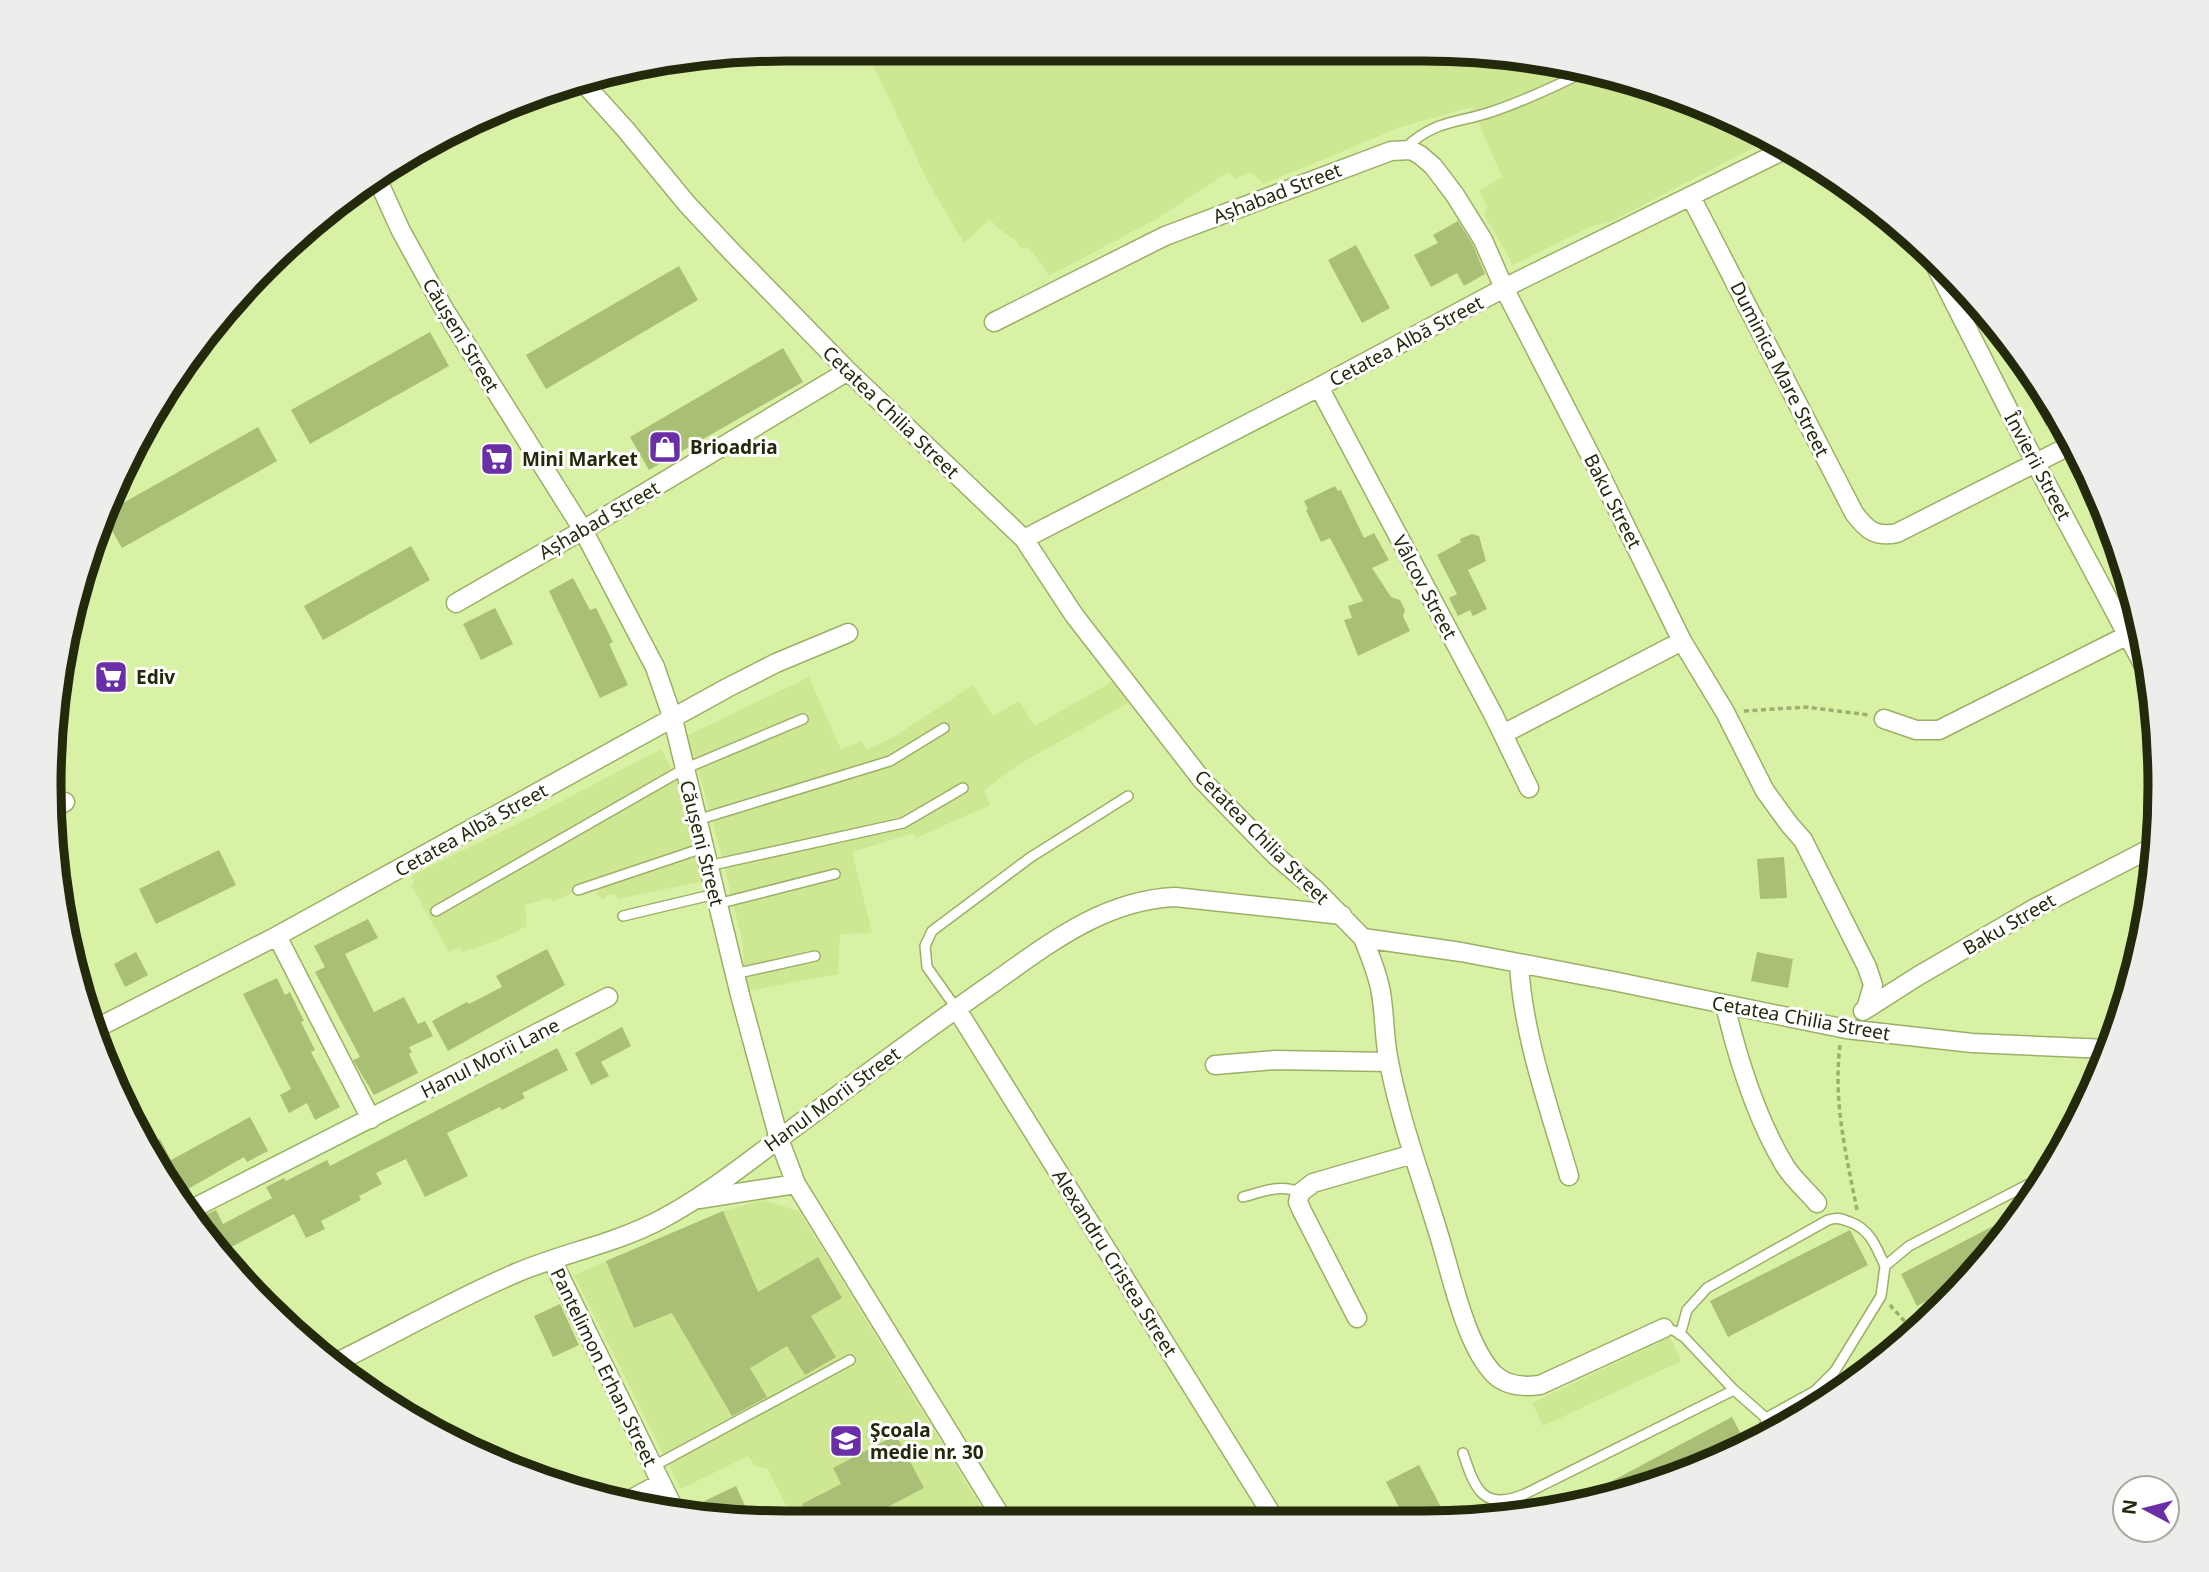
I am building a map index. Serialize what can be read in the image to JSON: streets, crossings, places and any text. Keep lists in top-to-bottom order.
{
  "streets": {
    "street": [
      "Așhabad Street",
      "Căușeni Street",
      "Cetatea Albă Street",
      "Duminica Mare Street",
      "Cetatea Chilia Street",
      "Învierii Street",
      "Baku Street",
      "Vâlcov Street",
      "Hanul Morii Lane",
      "Hanul Morii Street",
      "Alexandru Cristea Street",
      "Pantelimon Erhan Street"
    ]
  },
  "crossings": [
    ["Așhabad Street", "Căușeni Street"],
    ["Așhabad Street", "Cetatea Chilia Street"],
    ["Căușeni Street", "Cetatea Albă Street"],
    ["Căușeni Street", "Hanul Morii Street"],
    ["Cetatea Albă Street", "Duminica Mare Street"],
    ["Cetatea Albă Street", "Cetatea Chilia Street"],
    ["Cetatea Albă Street", "Baku Street"],
    ["Cetatea Albă Street", "Vâlcov Street"],
    ["Duminica Mare Street", "Învierii Street"],
    ["Cetatea Chilia Street", "Baku Street"],
    ["Cetatea Chilia Street", "Hanul Morii Street"],
    ["Hanul Morii Street", "Alexandru Cristea Street"],
    ["Hanul Morii Street", "Pantelimon Erhan Street"]
  ],
  "places": {
    "shop": ["Brioadria"],
    "supermarket": ["Mini Market", "Ediv"],
    "school or university": ["Şcoala medie nr. 30"]
  },
  "north": "left"
}
